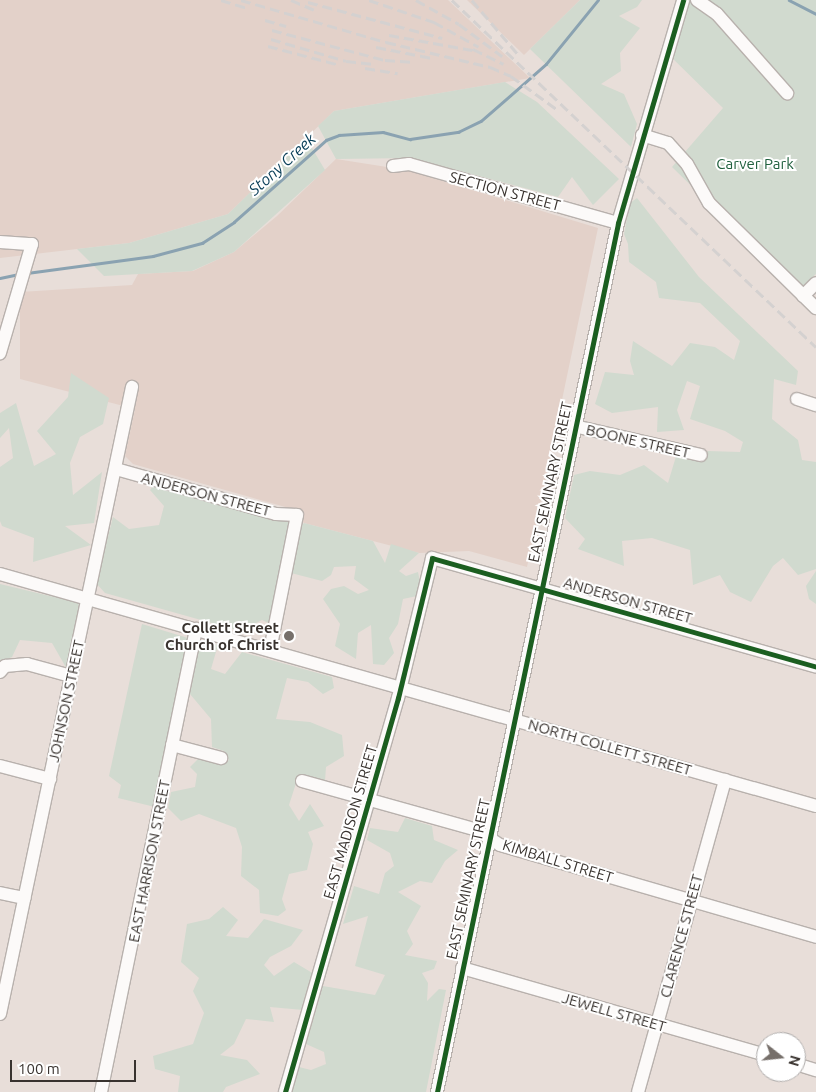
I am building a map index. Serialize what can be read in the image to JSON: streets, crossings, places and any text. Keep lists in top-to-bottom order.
{
  "streets": {
    "street": [
      "SECTION STREET",
      "BOONE STREET",
      "EAST SEMINARY STREET",
      "ANDERSON STREET",
      "JOHNSON STREET",
      "NORTH COLLETT STREET",
      "EAST MADISON STREET",
      "EAST HARRISON STREET",
      "KIMBALL STREET",
      "CLARENCE STREET",
      "JEWELL STREET"
    ]
  },
  "crossings": [
    ["SECTION STREET", "EAST SEMINARY STREET"],
    ["BOONE STREET", "EAST SEMINARY STREET"],
    ["EAST SEMINARY STREET", "ANDERSON STREET"],
    ["EAST SEMINARY STREET", "NORTH COLLETT STREET"],
    ["EAST SEMINARY STREET", "KIMBALL STREET"],
    ["EAST SEMINARY STREET", "JEWELL STREET"],
    ["ANDERSON STREET", "JOHNSON STREET"],
    ["ANDERSON STREET", "NORTH COLLETT STREET"],
    ["ANDERSON STREET", "EAST MADISON STREET"],
    ["JOHNSON STREET", "NORTH COLLETT STREET"],
    ["NORTH COLLETT STREET", "EAST MADISON STREET"],
    ["NORTH COLLETT STREET", "EAST HARRISON STREET"],
    ["NORTH COLLETT STREET", "CLARENCE STREET"],
    ["EAST MADISON STREET", "KIMBALL STREET"],
    ["KIMBALL STREET", "CLARENCE STREET"],
    ["CLARENCE STREET", "JEWELL STREET"]
  ],
  "water": ["Stony Creek"],
  "parks": ["Carver Park"],
  "places": ["Collett Street Church of Christ"],
  "scale_bar": "100 m",
  "north": "right"
}
